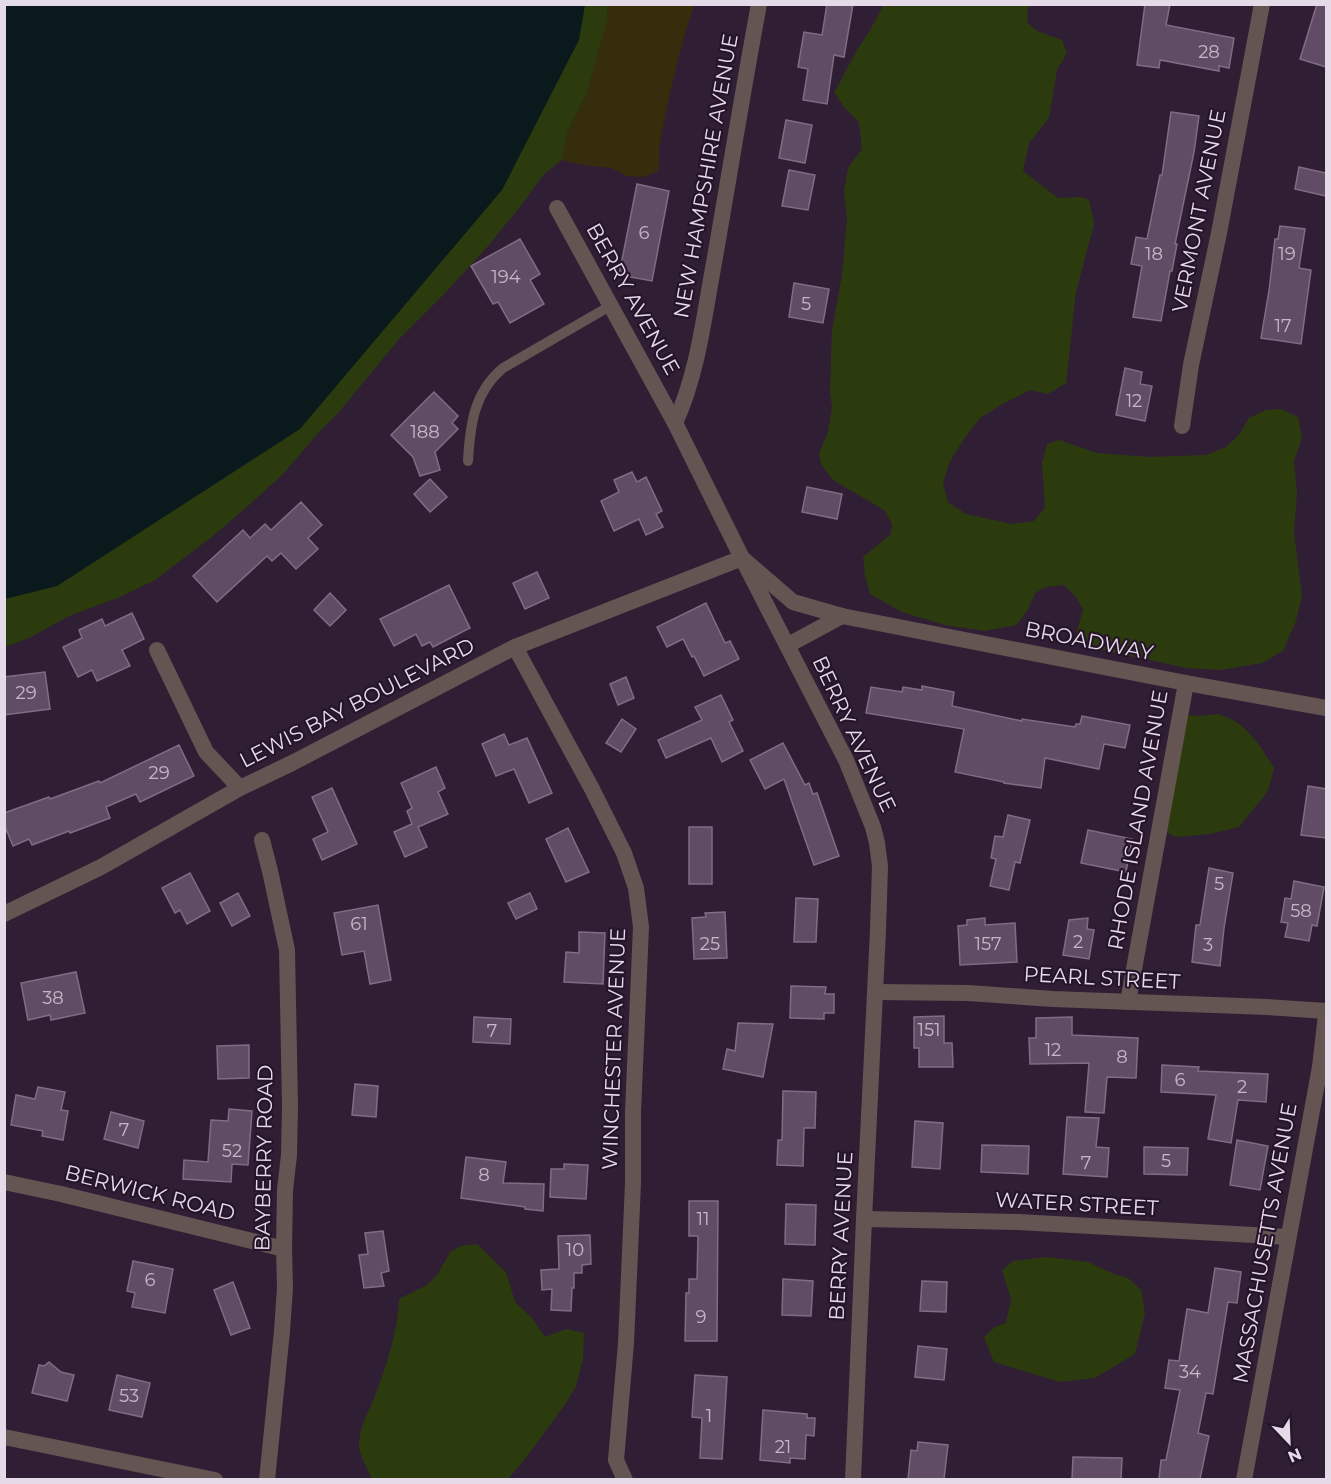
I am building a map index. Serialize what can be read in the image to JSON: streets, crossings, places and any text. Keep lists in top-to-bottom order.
{
  "streets": {
    "street": [
      "NEW HAMPSHIRE AVENUE",
      "VERMONT AVENUE",
      "BERRY AVENUE",
      "BROADWAY",
      "LEWIS BAY BOULEVARD",
      "RHODE ISLAND AVENUE",
      "PEARL STREET",
      "WINCHESTER AVENUE",
      "BAYBERRY ROAD",
      "BERWICK ROAD",
      "WATER STREET",
      "MASSACHUSETTS AVENUE"
    ]
  },
  "crossings": [
    ["NEW HAMPSHIRE AVENUE", "BERRY AVENUE"],
    ["BERRY AVENUE", "BROADWAY"],
    ["BERRY AVENUE", "LEWIS BAY BOULEVARD"],
    ["BERRY AVENUE", "PEARL STREET"],
    ["BERRY AVENUE", "WATER STREET"],
    ["BROADWAY", "LEWIS BAY BOULEVARD"],
    ["BROADWAY", "RHODE ISLAND AVENUE"],
    ["LEWIS BAY BOULEVARD", "WINCHESTER AVENUE"],
    ["RHODE ISLAND AVENUE", "PEARL STREET"],
    ["PEARL STREET", "MASSACHUSETTS AVENUE"],
    ["BAYBERRY ROAD", "BERWICK ROAD"],
    ["WATER STREET", "MASSACHUSETTS AVENUE"]
  ],
  "house_numbers": [
    "28",
    "6",
    "18",
    "19",
    "194",
    "5",
    "17",
    "12",
    "188",
    "29",
    "29",
    "5",
    "58",
    "61",
    "2",
    "25",
    "157",
    "3",
    "38",
    "151",
    "7",
    "12",
    "8",
    "6",
    "2",
    "7",
    "52",
    "5",
    "7",
    "8",
    "11",
    "10",
    "6",
    "9",
    "34",
    "53",
    "1",
    "21"
  ],
  "north": "bottom right"
}
